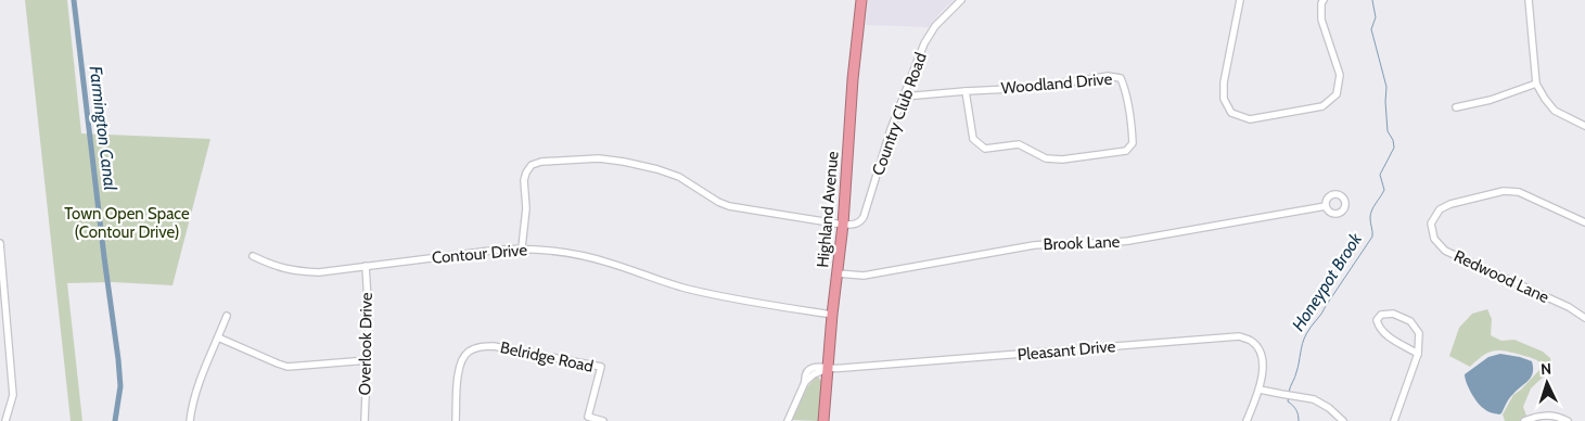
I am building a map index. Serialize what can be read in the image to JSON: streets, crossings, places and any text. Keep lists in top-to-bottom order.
{
  "streets": {
    "highway": ["Highland Avenue"],
    "street": [
      "Woodland Drive",
      "Country Club Road",
      "Brook Lane",
      "Contour Drive",
      "Redwood Lane",
      "Overlook Drive",
      "Pleasant Drive",
      "Belridge Road"
    ]
  },
  "crossings": [
    ["Woodland Drive", "Country Club Road"],
    ["Country Club Road", "Highland Avenue"],
    ["Highland Avenue", "Brook Lane"],
    ["Highland Avenue", "Contour Drive"],
    ["Highland Avenue", "Pleasant Drive"],
    ["Contour Drive", "Overlook Drive"]
  ],
  "water": ["Farmington Canal", "Honeypot Brook"],
  "parks": ["Town Open Space (Contour Drive)"],
  "north": "top"
}
